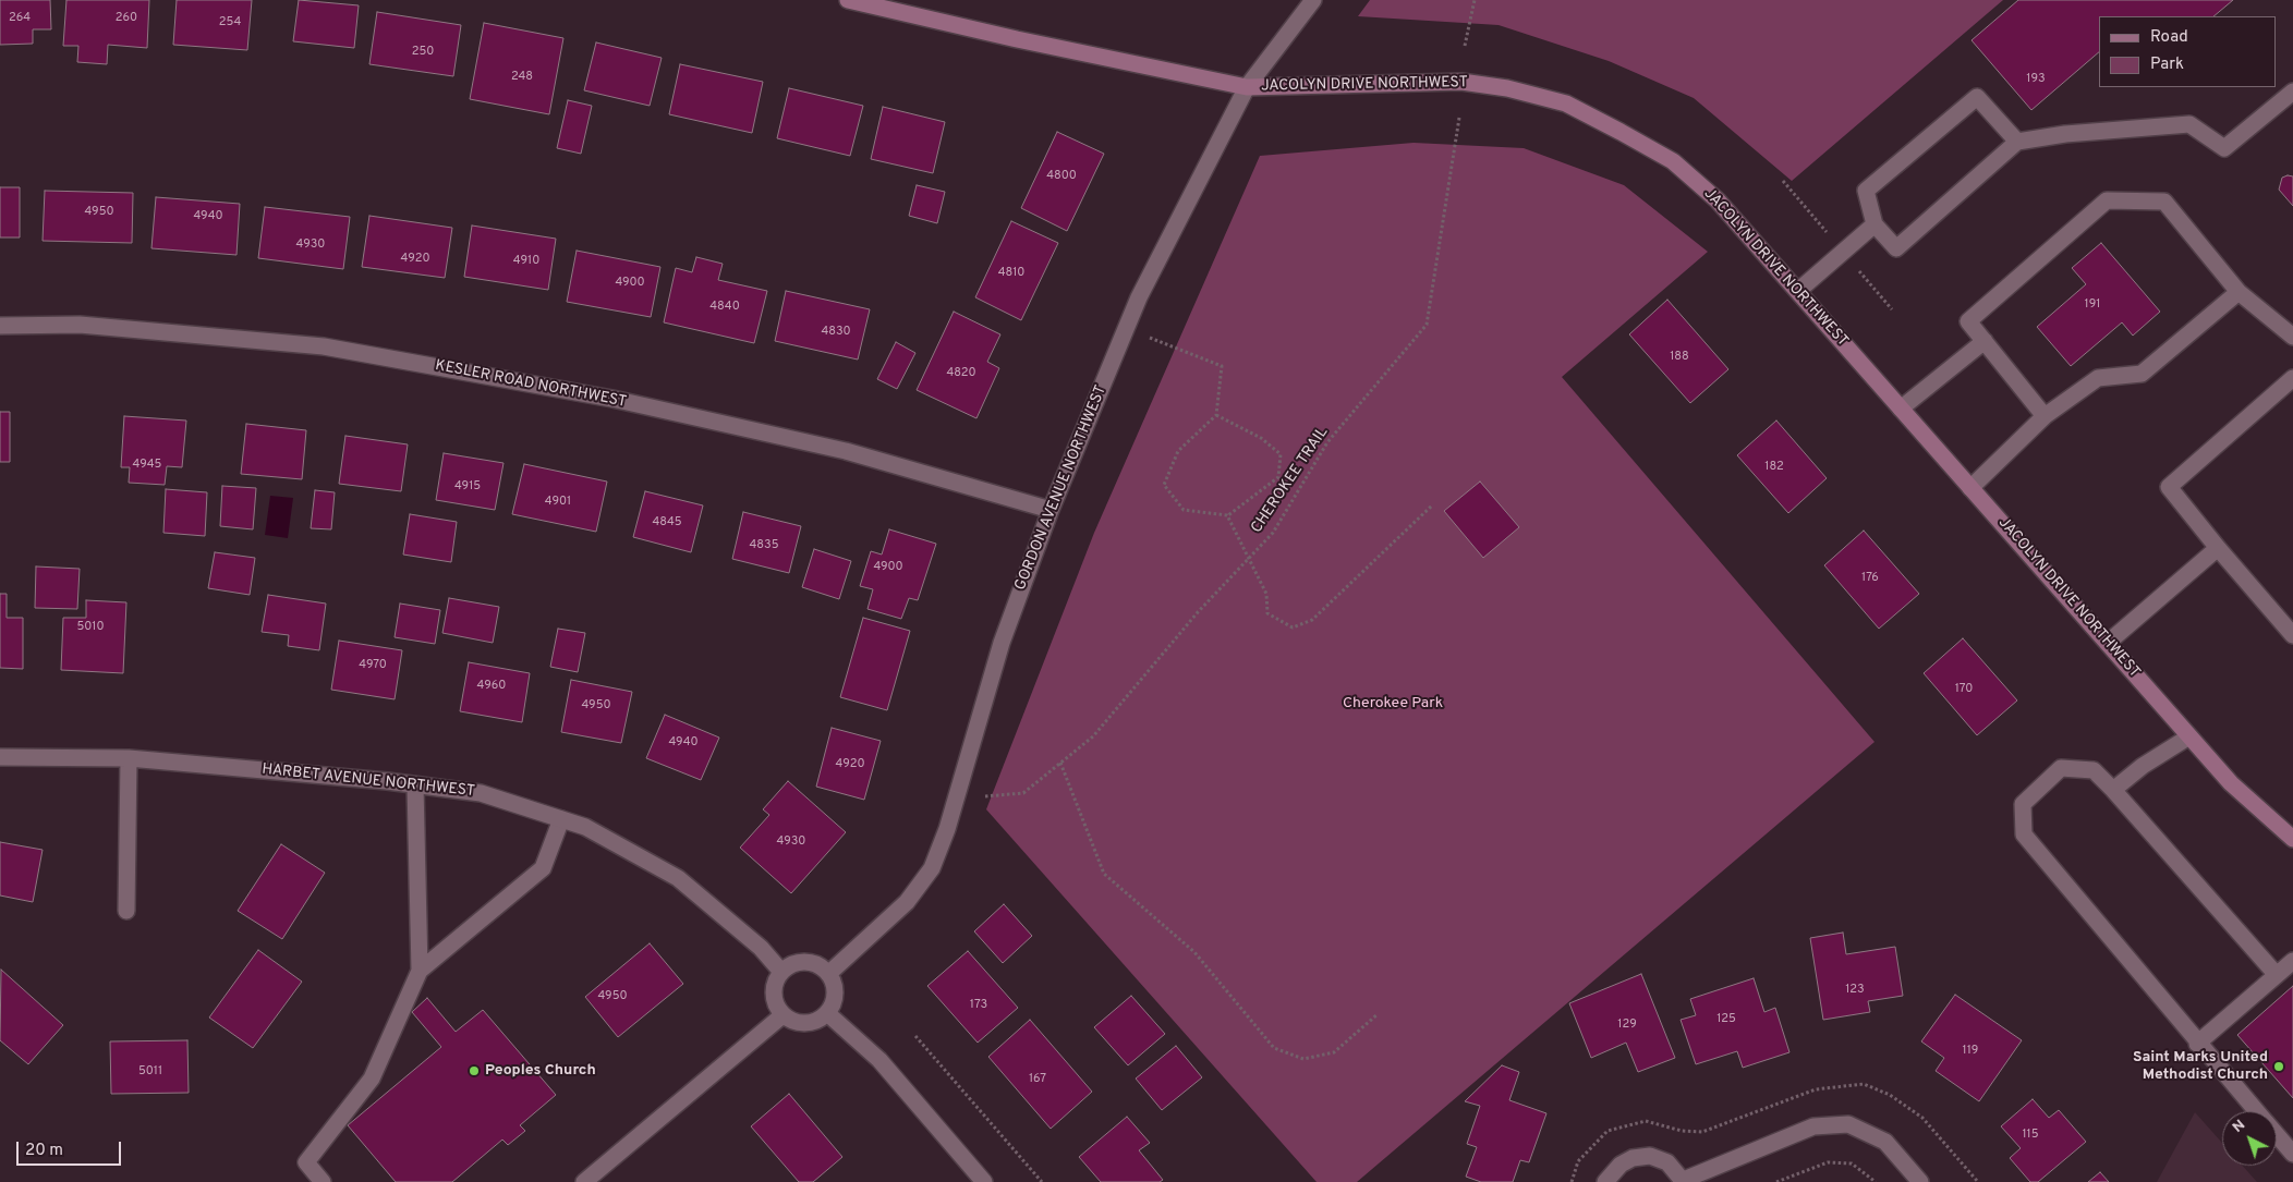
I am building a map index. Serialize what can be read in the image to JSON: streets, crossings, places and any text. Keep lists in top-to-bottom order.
{
  "streets": {
    "street": [
      "JACOLYN DRIVE NORTHWEST",
      "KESLER ROAD NORTHWEST",
      "GORDON AVENUE NORTHWEST",
      "HARBET AVENUE NORTHWEST"
    ],
    "path": ["CHEROKEE TRAIL"]
  },
  "crossings": [
    ["JACOLYN DRIVE NORTHWEST", "GORDON AVENUE NORTHWEST"],
    ["KESLER ROAD NORTHWEST", "GORDON AVENUE NORTHWEST"],
    ["CHEROKEE TRAIL", "GORDON AVENUE NORTHWEST"],
    ["GORDON AVENUE NORTHWEST", "HARBET AVENUE NORTHWEST"]
  ],
  "parks": ["Cherokee Park"],
  "places": ["Saint Marks United Methodist Church", "Peoples Church"],
  "house_numbers": [
    "264",
    "260",
    "254",
    "250",
    "248",
    "193",
    "4800",
    "4950",
    "4940",
    "4930",
    "4920",
    "4910",
    "4810",
    "4900",
    "191",
    "4840",
    "4830",
    "188",
    "4820",
    "4945",
    "182",
    "4915",
    "4901",
    "4845",
    "4835",
    "4900",
    "176",
    "5010",
    "4970",
    "4960",
    "170",
    "4950",
    "4940",
    "4920",
    "4930",
    "123",
    "4950",
    "173",
    "125",
    "129",
    "119",
    "5011",
    "167",
    "115"
  ],
  "legend": ["Road", "Park"],
  "scale_bar": "20 m",
  "north": "top left"
}
